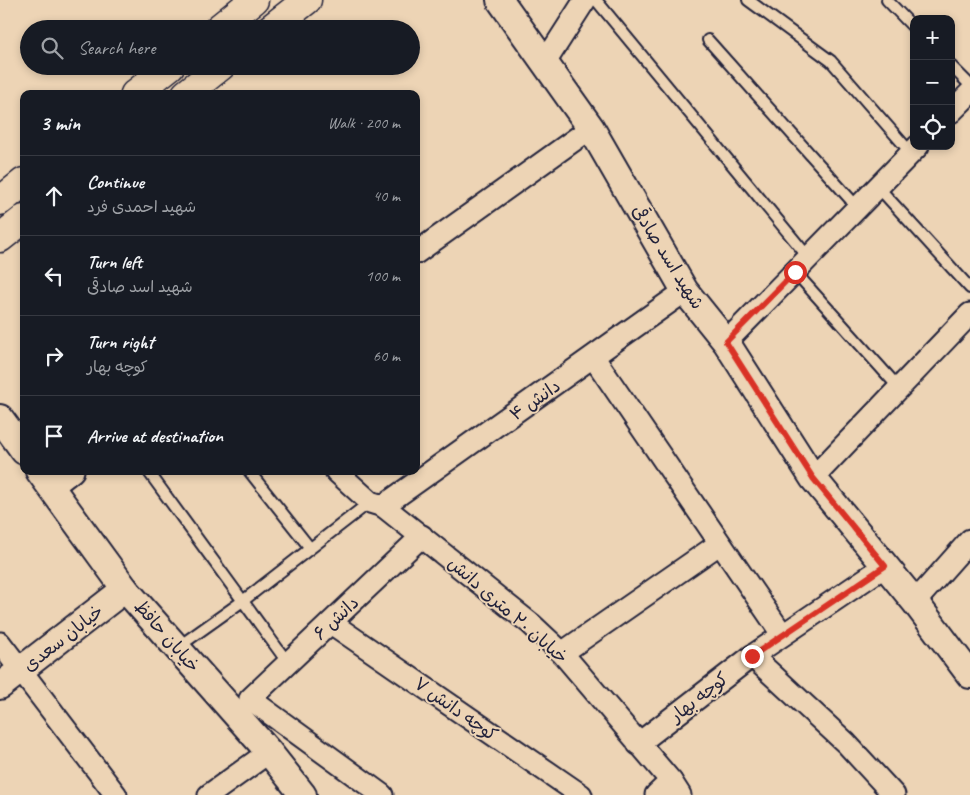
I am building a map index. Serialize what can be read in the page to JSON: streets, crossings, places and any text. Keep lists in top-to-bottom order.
{
  "streets": {
    "street": [
      "شهید اسد صادقی",
      "دانش ۴",
      "خیابان ۲۰ متری دانش",
      "دانش ۶",
      "خیابان حافظ",
      "خیابان سعدی",
      "کوچه بهار",
      "کوچه دانش ۷"
    ]
  },
  "crossings": [
    ["شهید اسد صادقی", "دانش ۴"],
    ["شهید اسد صادقی", "کوچه بهار"],
    ["دانش ۴", "خیابان ۲۰ متری دانش"],
    ["خیابان ۲۰ متری دانش", "دانش ۶"],
    ["خیابان ۲۰ متری دانش", "کوچه بهار"],
    ["دانش ۶", "کوچه دانش ۷"],
    ["خیابان حافظ", "خیابان سعدی"]
  ],
  "page": {
    "map_buttons": ["+", "−"],
    "search": "Search here",
    "heading": ["3 min", "Walk · 200 m"],
    "list": [
      ["Continue", "شهید احمدی فرد", "40 m"],
      ["Turn left", "شهید اسد صادقی", "100 m"],
      ["Turn right", "کوچه بهار", "60 m"],
      "Arrive at destination"
    ]
  }
}
